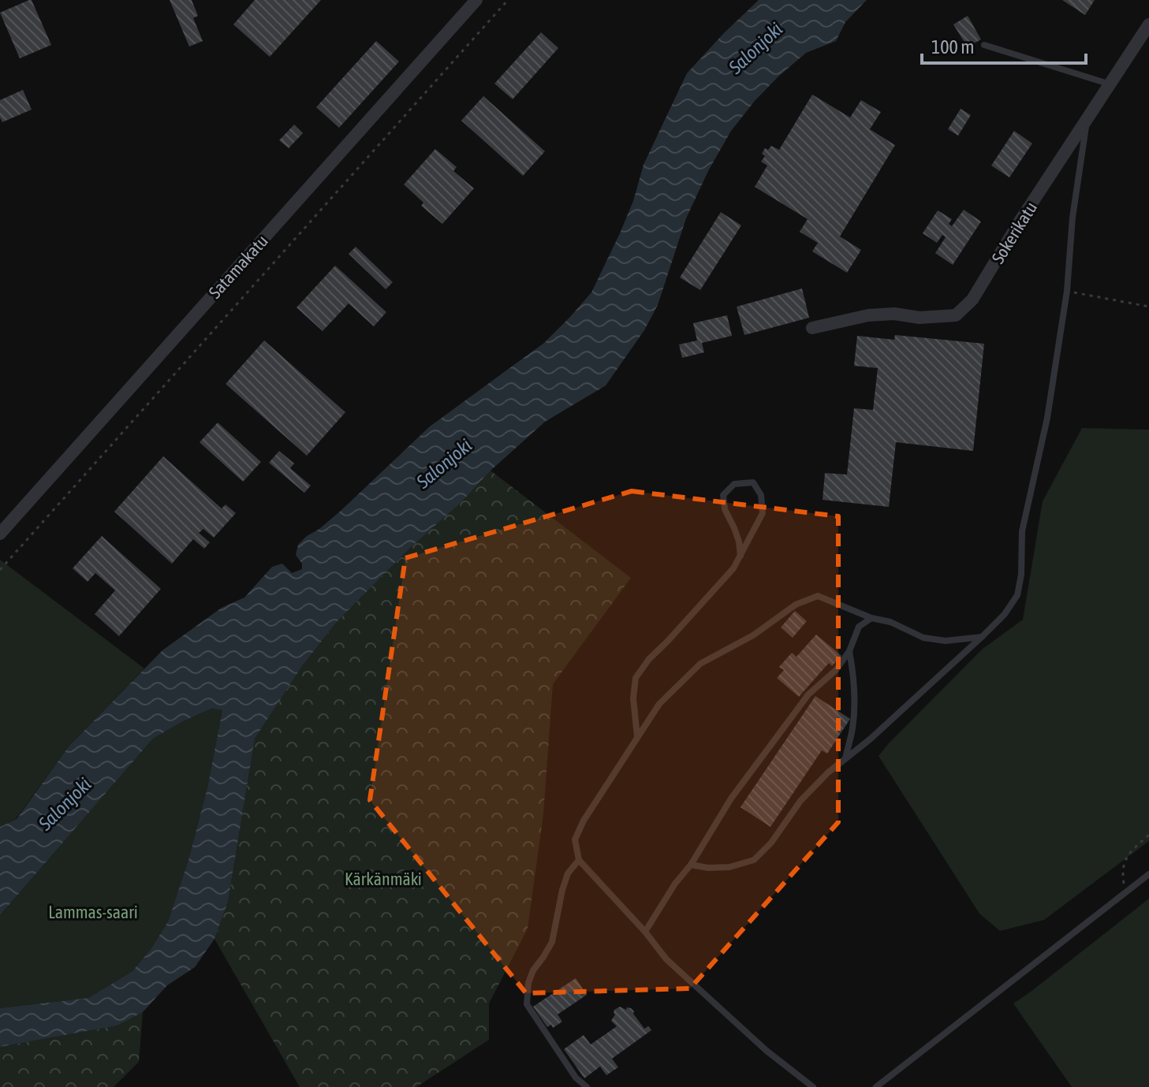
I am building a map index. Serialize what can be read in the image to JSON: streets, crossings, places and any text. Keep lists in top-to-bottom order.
{
  "streets": {
    "street": ["Sokerikatu", "Satamakatu"]
  },
  "water": ["Salonjoki"],
  "parks": ["Kärkänmäki", "Lammas-saari"],
  "scale_bar": "100 m"
}
